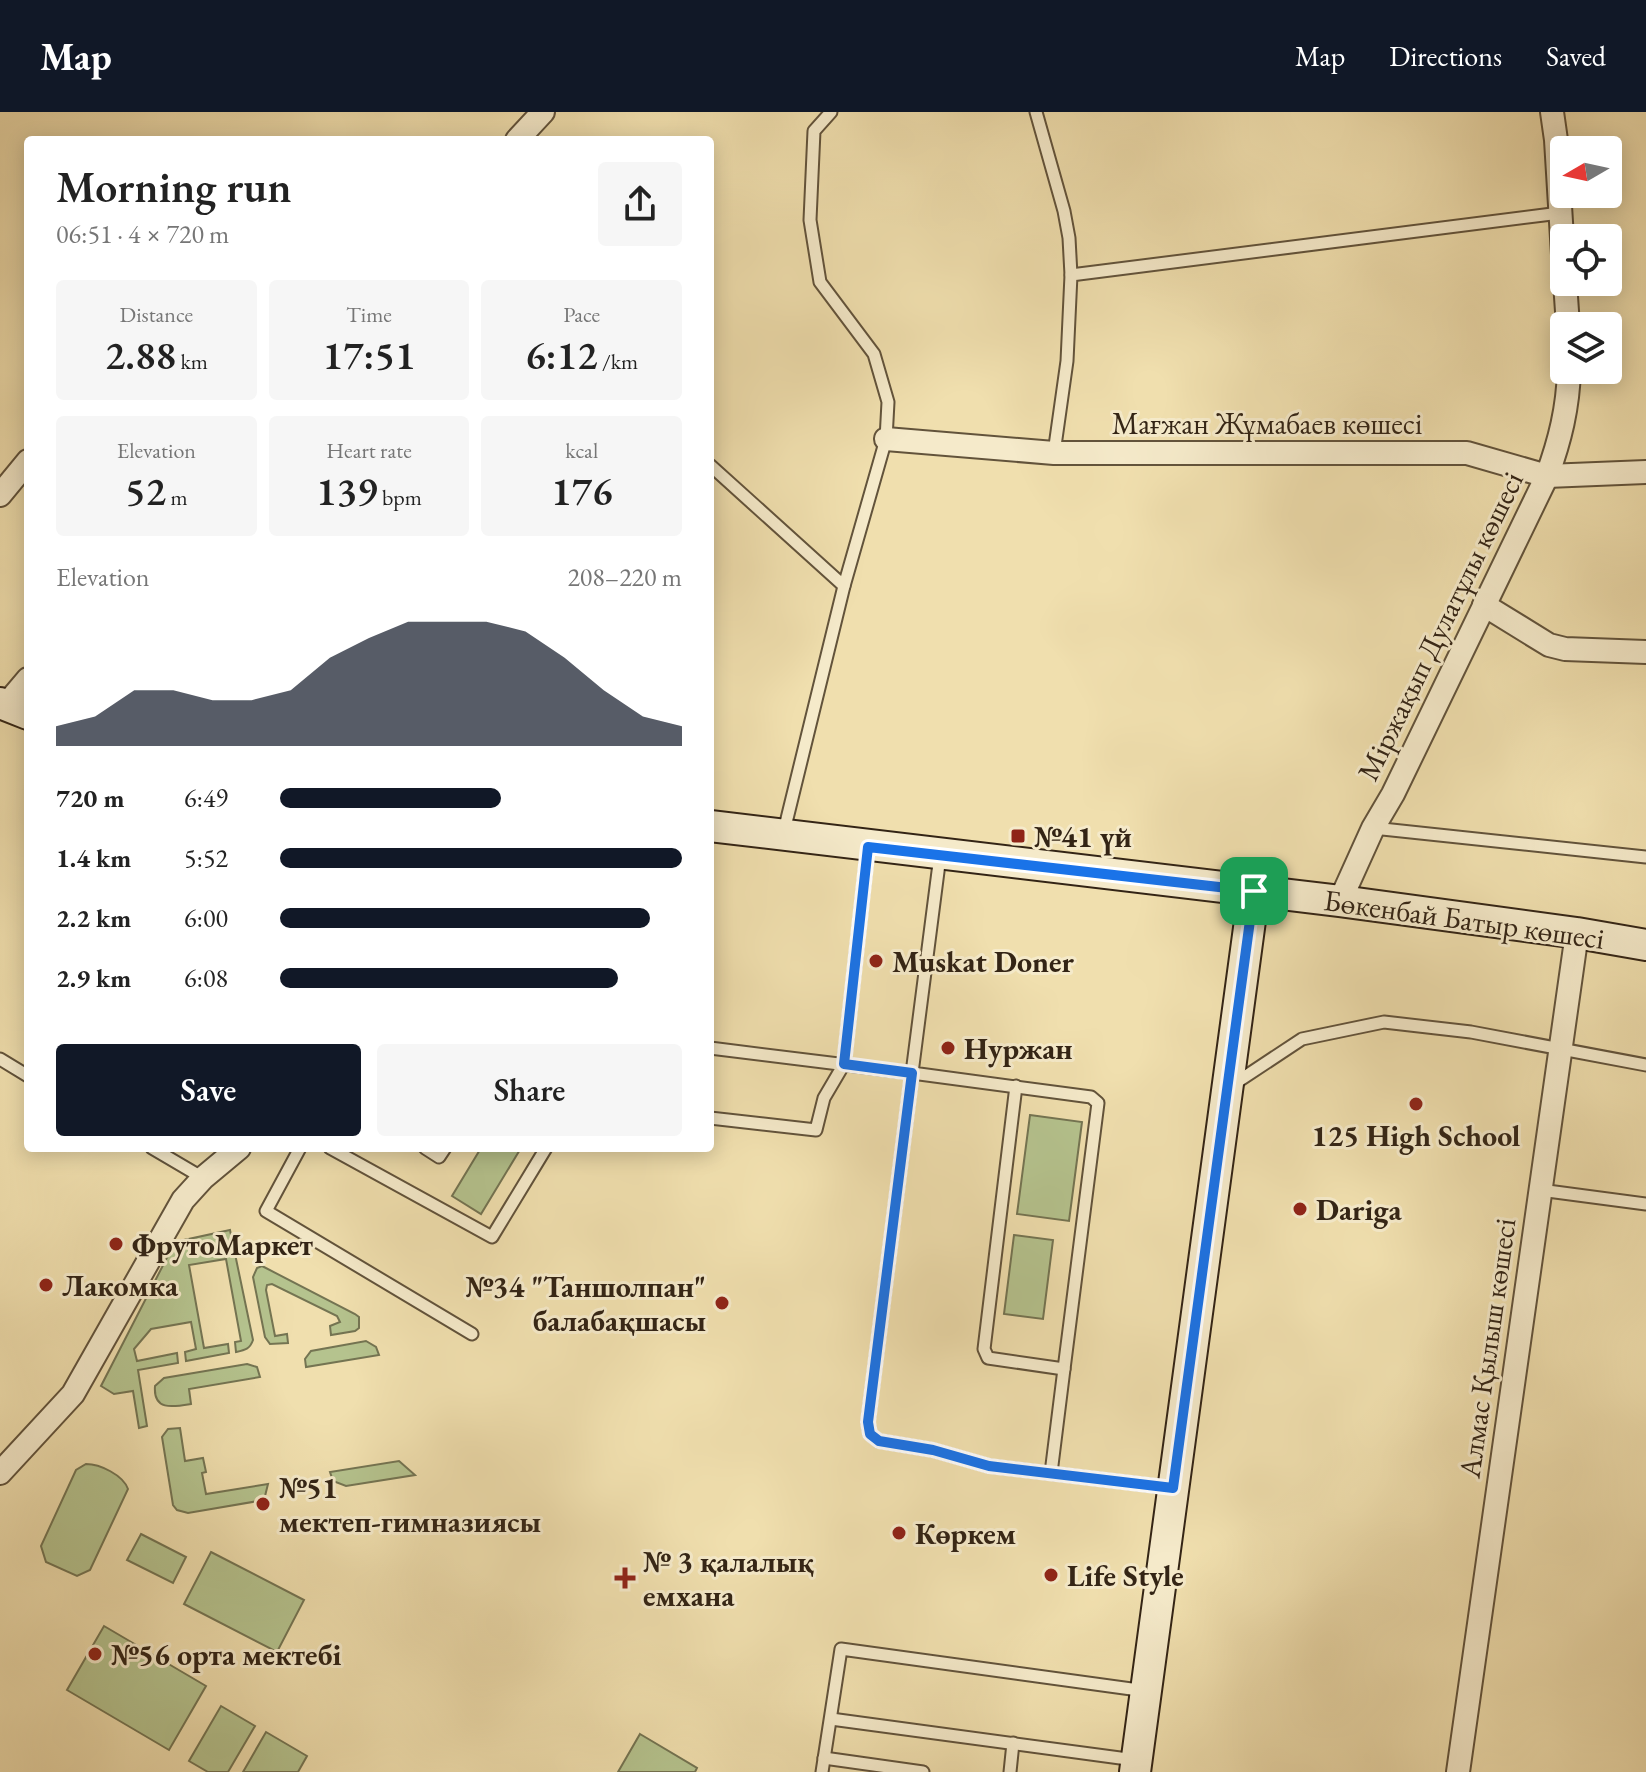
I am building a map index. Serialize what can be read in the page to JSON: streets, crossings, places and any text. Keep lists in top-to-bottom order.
{
  "streets": {
    "main road": ["Бөкенбай Батыр көшесі"],
    "street": ["Мағжан Жұмабаев көшесі", "Міржақып Дулатұлы көшесі", "Алмас Қылыш көшесі"]
  },
  "crossings": [
    ["Мағжан Жұмабаев көшесі", "Міржақып Дулатұлы көшесі"],
    ["Міржақып Дулатұлы көшесі", "Бөкенбай Батыр көшесі"],
    ["Бөкенбай Батыр көшесі", "Алмас Қылыш көшесі"]
  ],
  "places": {
    "transit": ["№41 үй"],
    "other": [
      "Muskat Doner",
      "Нуржан",
      "125 High School",
      "Dariga",
      "ФрутоМаркет",
      "Лакомка",
      "№34 \"Таншолпан\" балабақшасы",
      "№51 мектеп-гимназиясы",
      "Көркем",
      "Life Style",
      "№56 орта мектебі"
    ],
    "health": ["№ 3 қалалық емхана"]
  },
  "north": "left",
  "page": {
    "header": "Map",
    "nav": ["Map", "Directions", "Saved"],
    "heading": ["Morning run", "06:51 · 4 × 720 m"],
    "stats": [
      ["Distance", "2.88 km"],
      ["Time", "17:51"],
      ["Pace", "6:12 /km"],
      ["Elevation", "52 m"],
      ["Heart rate", "139 bpm"],
      ["kcal", "176"]
    ],
    "chart": ["Elevation", "208–220 m"],
    "list": [
      {
        "name": "720 m",
        "note": "6:49"
      },
      {
        "name": "1.4 km",
        "note": "5:52"
      },
      {
        "name": "2.2 km",
        "note": "6:00"
      },
      {
        "name": "2.9 km",
        "note": "6:08"
      }
    ],
    "buttons": ["Save", "Share"]
  }
}
